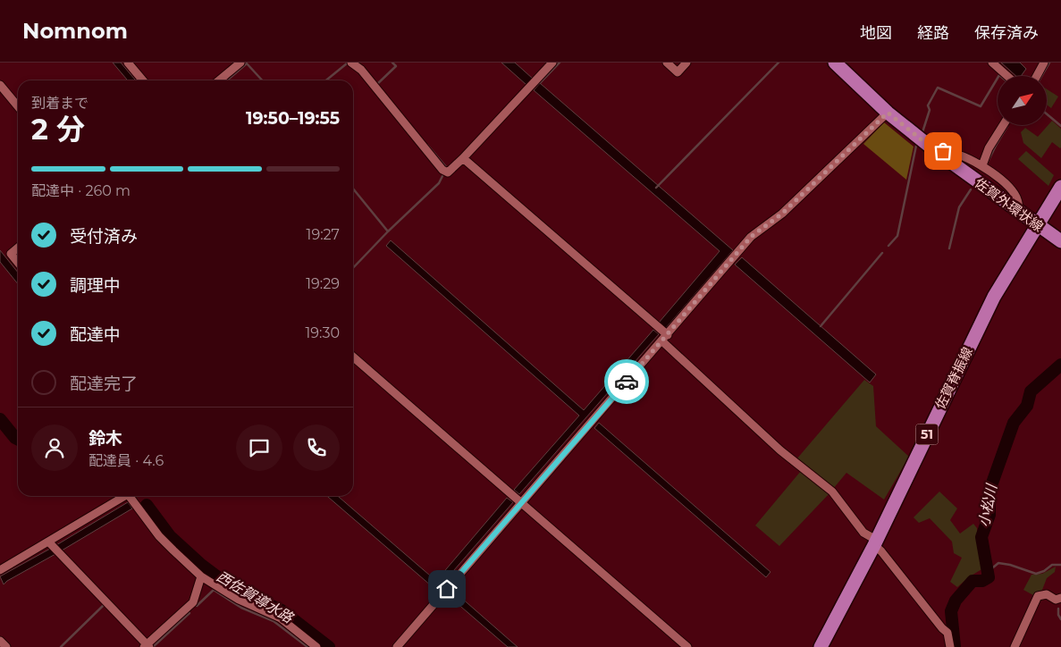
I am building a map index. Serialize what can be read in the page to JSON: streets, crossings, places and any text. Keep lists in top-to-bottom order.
{
  "streets": {
    "main road": ["佐賀外環状線", "佐賀脊振線", "51"]
  },
  "crossings": [
    ["佐賀外環状線", "佐賀脊振線"]
  ],
  "water": ["小松川", "西佐賀導水路"],
  "north": "top right",
  "page": {
    "header": "Nomnom",
    "nav": ["地図", "経路", "保存済み"],
    "heading": ["2 分", "到着まで", "19:50–19:55"],
    "panel": ["鈴木", "配達員 · 4.6"],
    "bar": "配達中 · 260 m",
    "list": [
      ["受付済み", "19:27"],
      ["調理中", "19:29"],
      ["配達中", "19:30"],
      "配達完了"
    ]
  }
}
